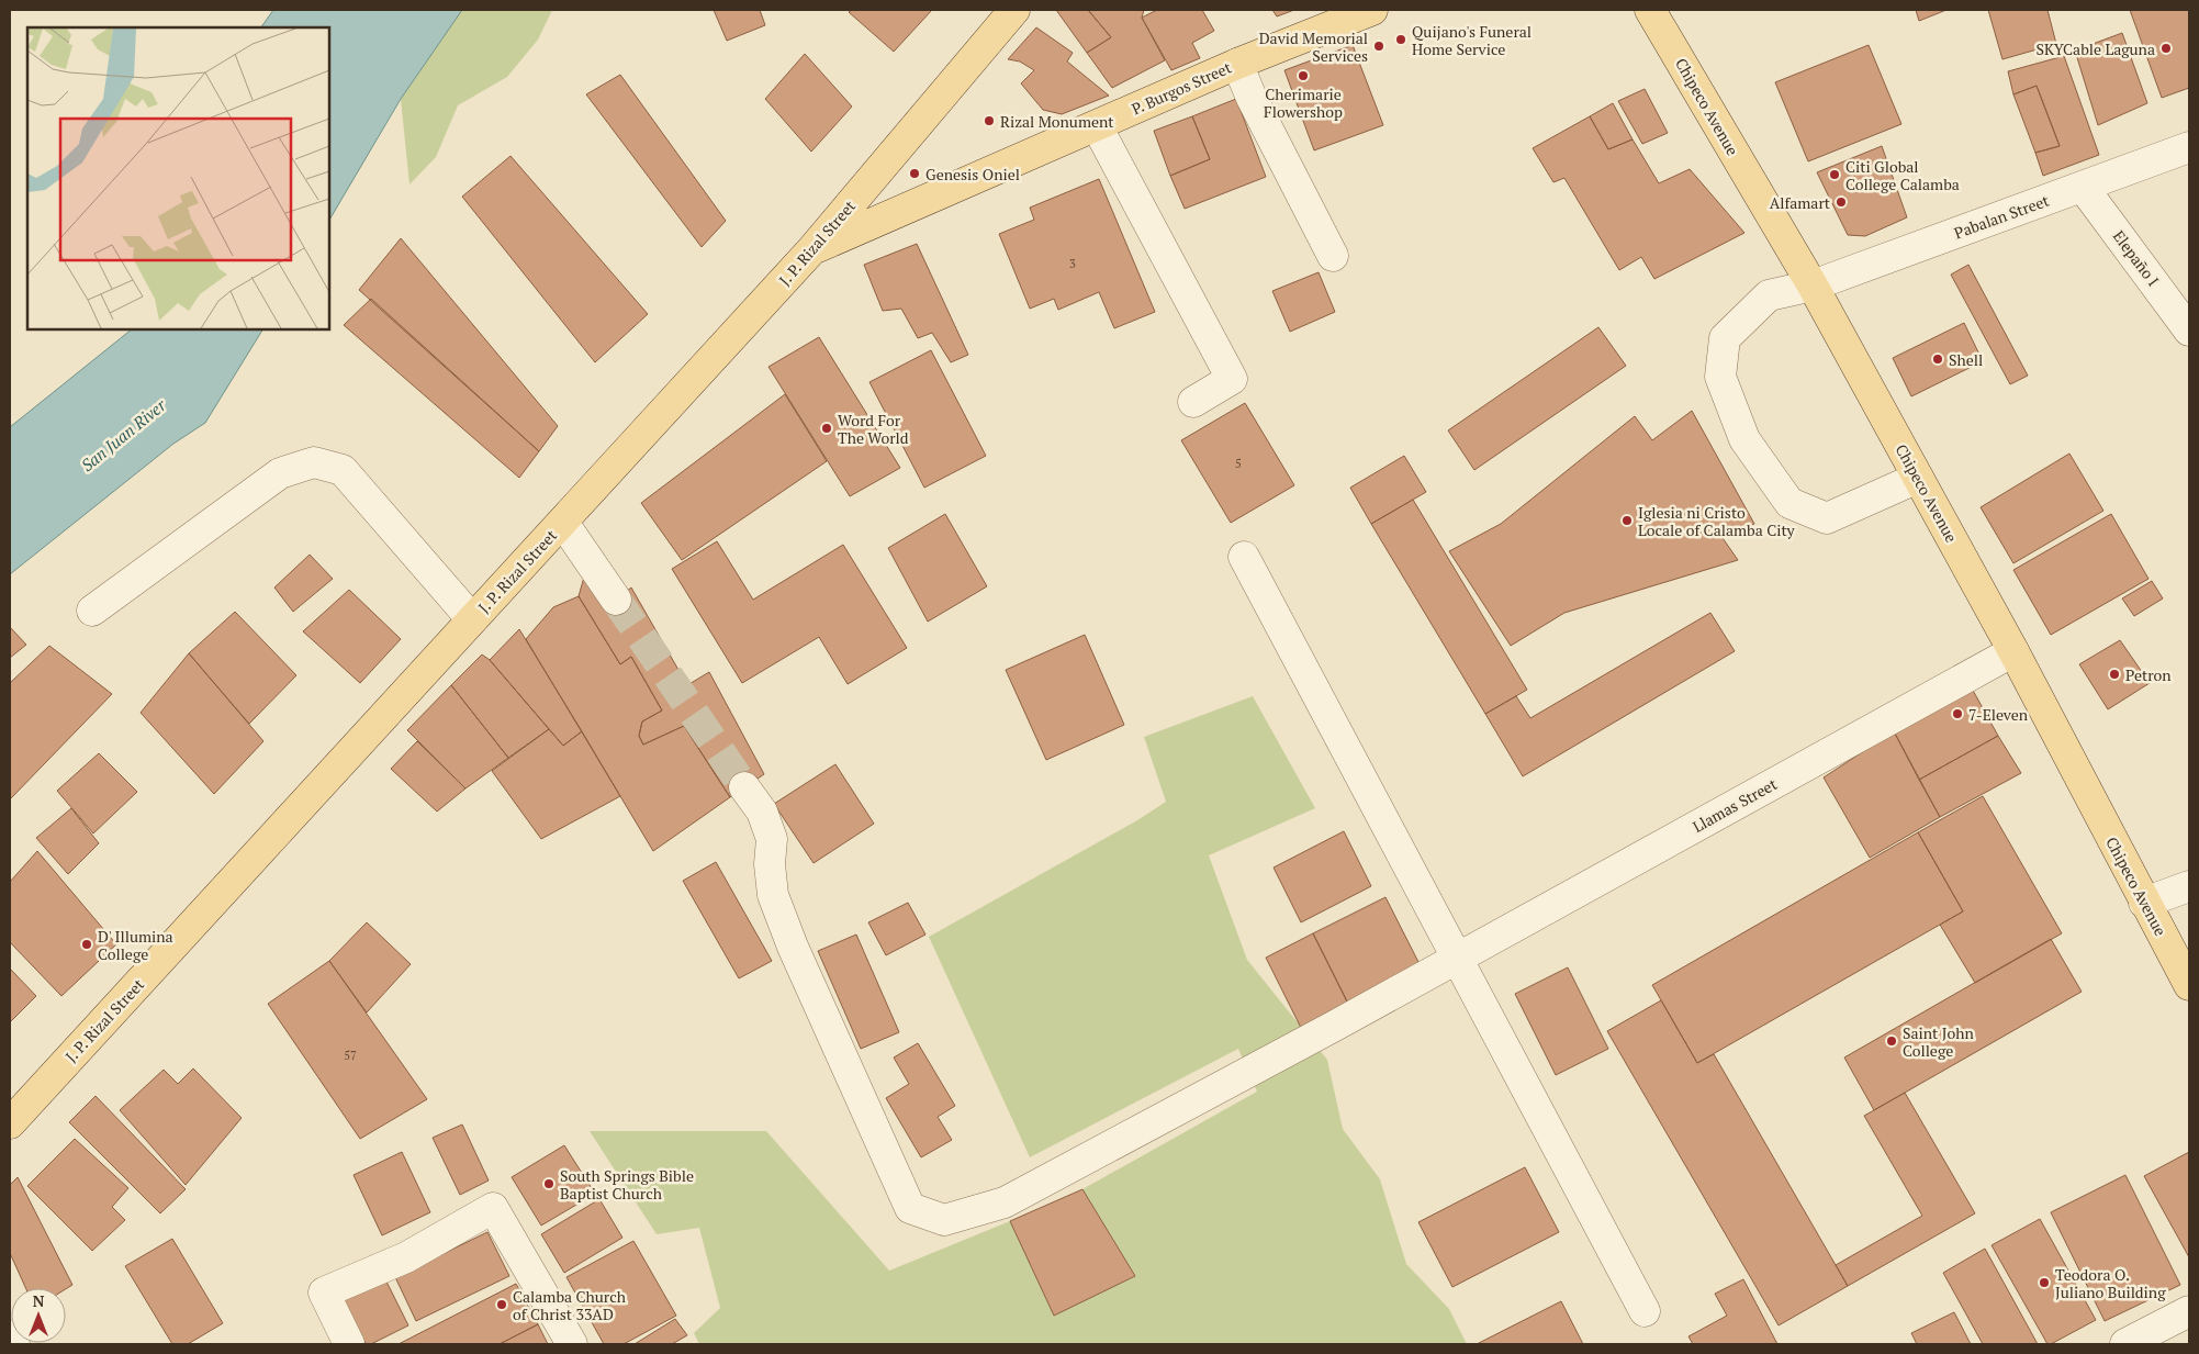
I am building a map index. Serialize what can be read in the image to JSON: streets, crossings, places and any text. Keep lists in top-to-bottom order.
{
  "streets": {
    "main road": ["P. Burgos Street", "Chipeco Avenue", "J. P. Rizal Street"],
    "street": ["Pabalan Street", "Elepaño I", "Llamas Street"]
  },
  "crossings": [
    ["P. Burgos Street", "J. P. Rizal Street"],
    ["Chipeco Avenue", "Pabalan Street"],
    ["Chipeco Avenue", "Llamas Street"],
    ["Pabalan Street", "Elepaño I"]
  ],
  "water": ["San Juan River"],
  "places": [
    "Quijano's Funeral Home Service",
    "David Memorial Services",
    "SKYCable Laguna",
    "Cherimarie Flowershop",
    "Rizal Monument",
    "Genesis Oniel",
    "Citi Global College Calamba",
    "Alfamart",
    "Shell",
    "Word For The World",
    "Iglesia ni Cristo Locale of Calamba City",
    "Petron",
    "7-Eleven",
    "D' Illumina College",
    "Saint John College",
    "South Springs Bible Baptist Church",
    "Teodora O. Juliano Building",
    "Calamba Church of Christ 33AD"
  ],
  "house_numbers": ["3", "5", "57"],
  "north": "top"
}
